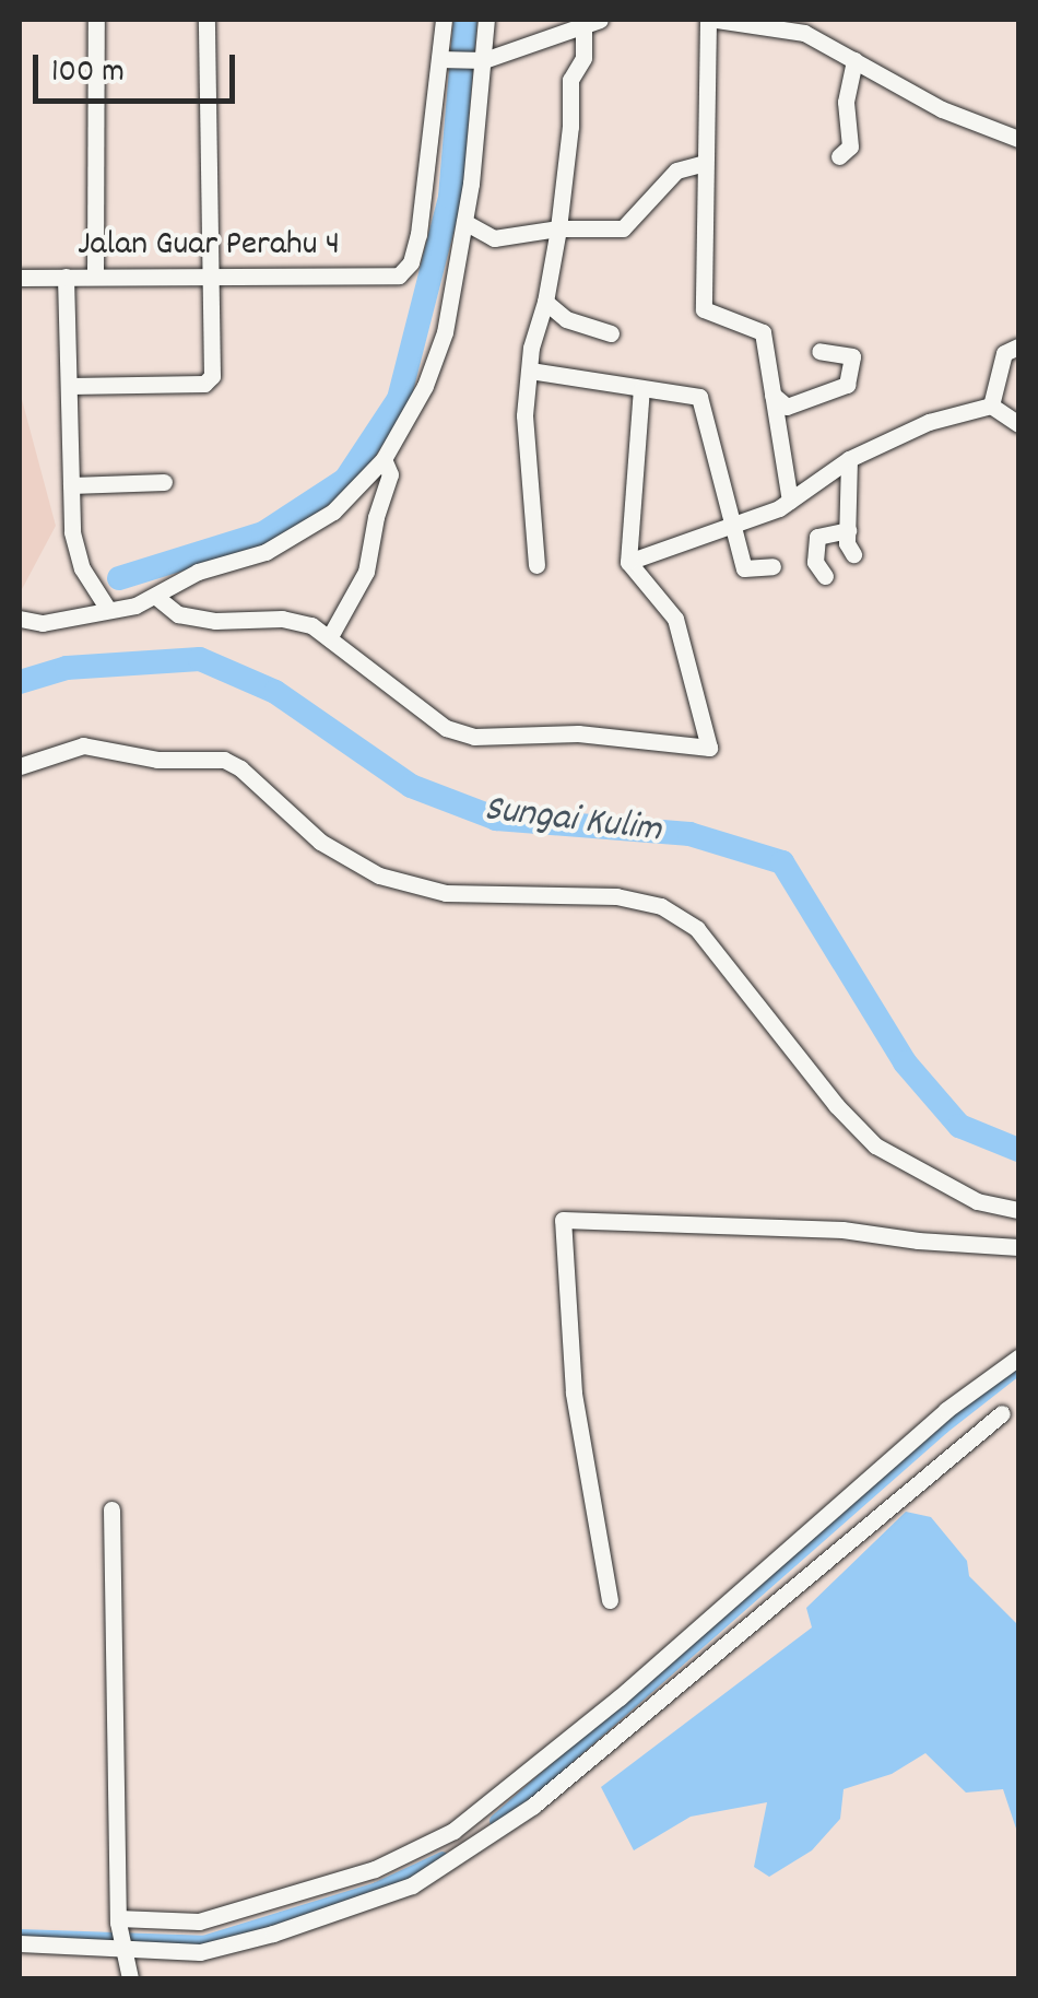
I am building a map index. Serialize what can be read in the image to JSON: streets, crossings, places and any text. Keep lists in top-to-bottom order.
{
  "streets": {
    "street": ["Jalan Guar Perahu 4"]
  },
  "water": ["Sungai Kulim"],
  "scale_bar": "100 m"
}
